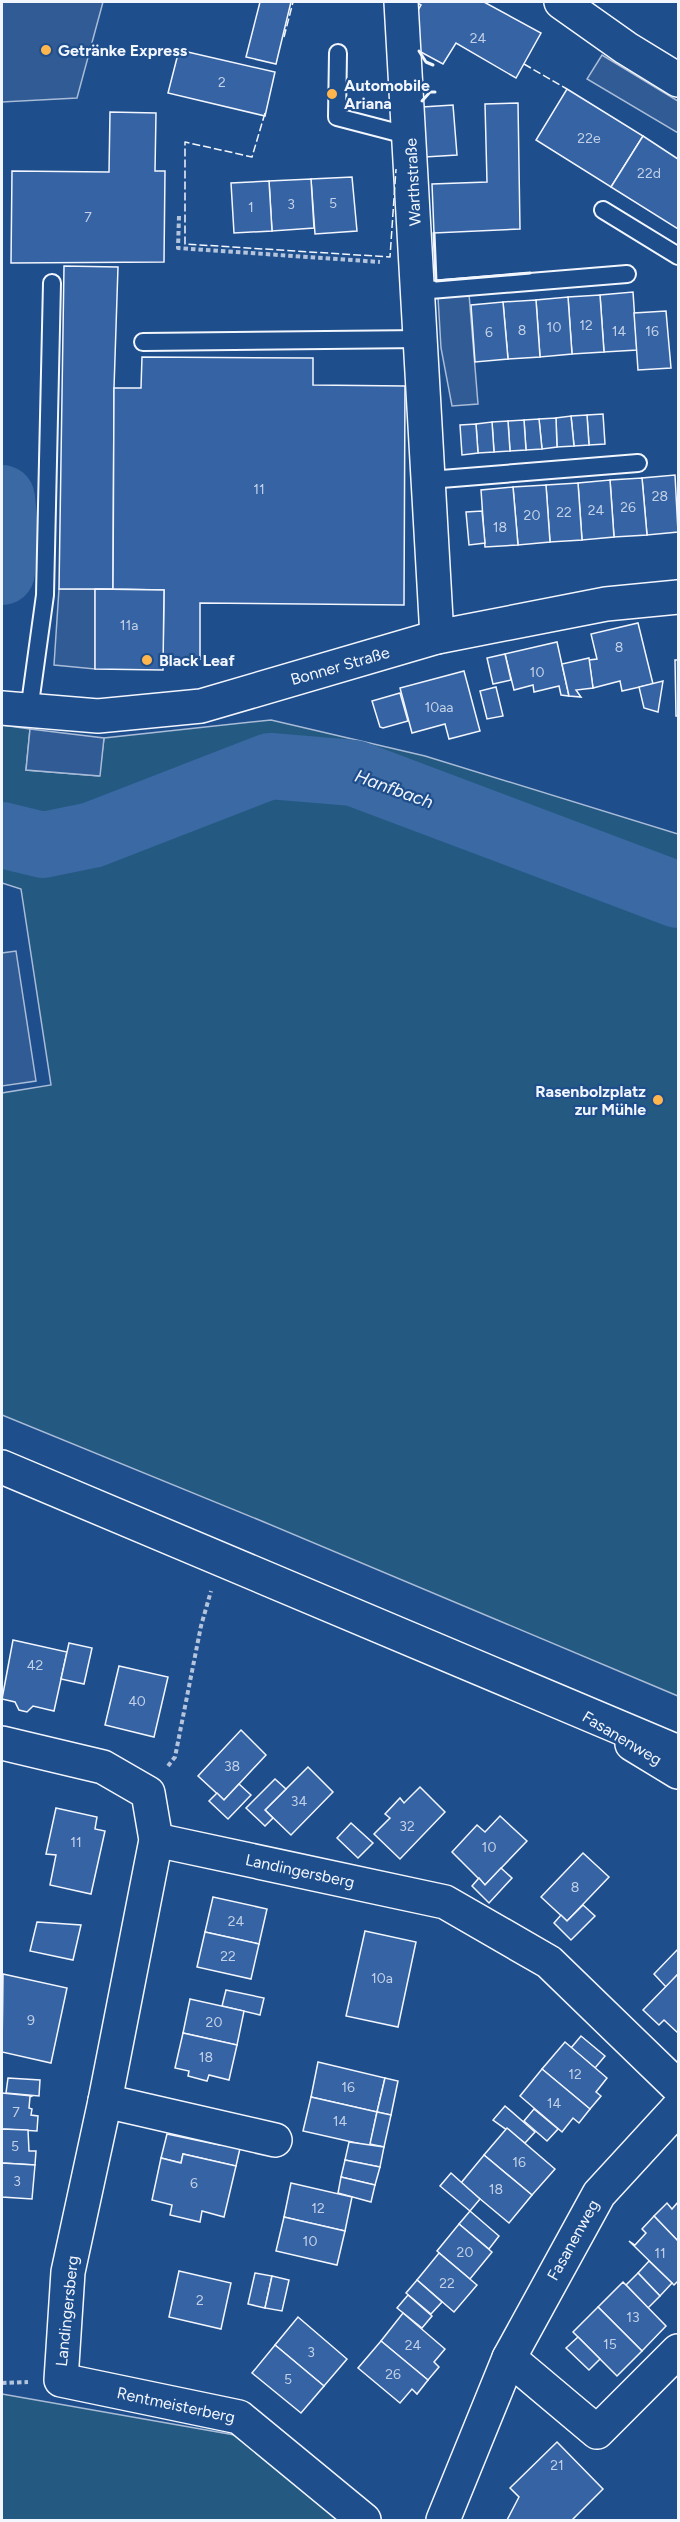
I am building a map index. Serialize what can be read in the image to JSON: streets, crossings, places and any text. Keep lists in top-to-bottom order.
{
  "streets": {
    "street": [
      "Warthstraße",
      "Bonner Straße",
      "Fasanenweg",
      "Landingersberg",
      "Rentmeisterberg"
    ]
  },
  "crossings": [
    ["Warthstraße", "Bonner Straße"],
    ["Landingersberg", "Rentmeisterberg"]
  ],
  "water": ["Hanfbach"],
  "places": [
    "Getränke Express",
    "Automobile Ariana",
    "Black Leaf",
    "Rasenbolzplatz zur Mühle"
  ],
  "house_numbers": [
    "24",
    "2",
    "22e",
    "22d",
    "5",
    "3",
    "1",
    "7",
    "12",
    "10",
    "8",
    "14",
    "16",
    "6",
    "11",
    "28",
    "26",
    "24",
    "22",
    "20",
    "18",
    "11a",
    "8",
    "10",
    "10aa",
    "42",
    "40",
    "38",
    "34",
    "32",
    "11",
    "10",
    "8",
    "24",
    "22",
    "10a",
    "9",
    "20",
    "18",
    "12",
    "16",
    "14",
    "7",
    "14",
    "5",
    "16",
    "3",
    "6",
    "18",
    "12",
    "10",
    "20",
    "11",
    "22",
    "2",
    "13",
    "15",
    "24",
    "3",
    "26",
    "5",
    "21"
  ]
}
